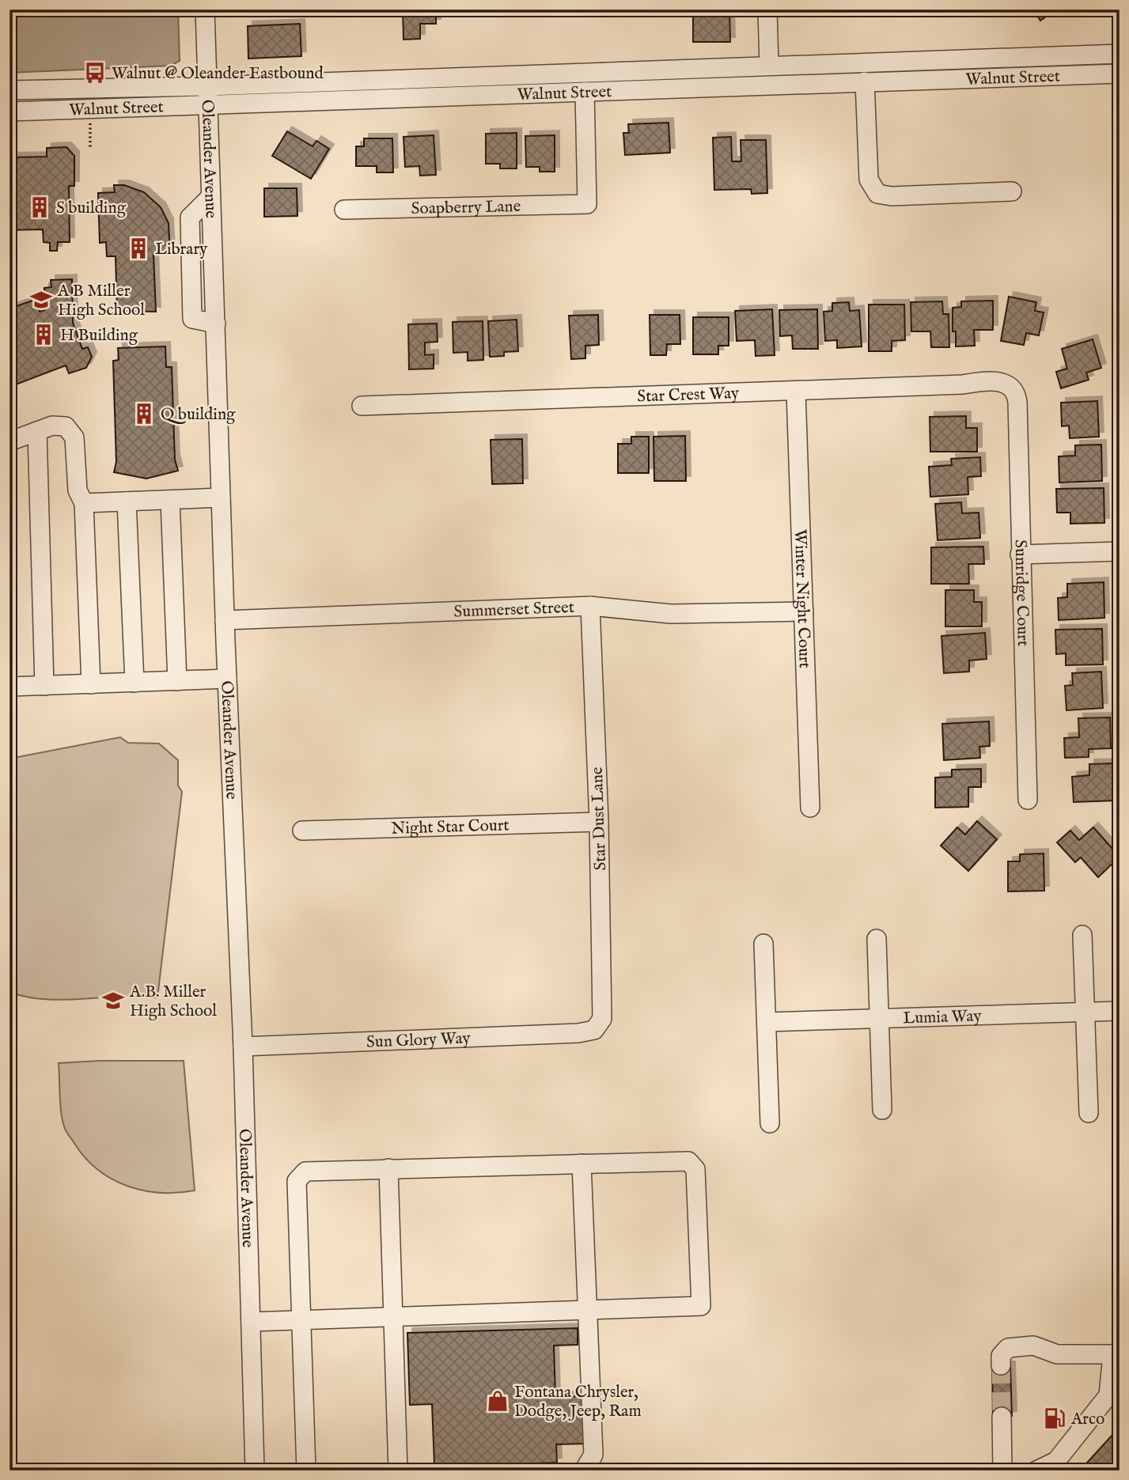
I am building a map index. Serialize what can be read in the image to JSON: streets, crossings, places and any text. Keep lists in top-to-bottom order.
{
  "streets": {
    "street": [
      "Walnut Street",
      "Oleander Avenue",
      "Soapberry Lane",
      "Star Crest Way",
      "Sunridge Court",
      "Winter Night Court",
      "Summerset Street",
      "Star Dust Lane",
      "Night Star Court",
      "Lumia Way",
      "Sun Glory Way"
    ]
  },
  "crossings": [
    ["Walnut Street", "Oleander Avenue"],
    ["Walnut Street", "Soapberry Lane"],
    ["Oleander Avenue", "Summerset Street"],
    ["Oleander Avenue", "Sun Glory Way"],
    ["Star Crest Way", "Sunridge Court"],
    ["Star Crest Way", "Winter Night Court"],
    ["Winter Night Court", "Summerset Street"],
    ["Summerset Street", "Star Dust Lane"],
    ["Star Dust Lane", "Night Star Court"],
    ["Star Dust Lane", "Sun Glory Way"]
  ],
  "places": {
    "bus stop": ["Walnut @ Oleander Eastbound"],
    "building": [
      "S building",
      "Library",
      "H Building",
      "Q building"
    ],
    "school or university": ["A B Miller High School", "A.B. Miller High School"],
    "shop": ["Fontana Chrysler, Dodge, Jeep, Ram"],
    "fuel station": ["Arco"]
  }
}
